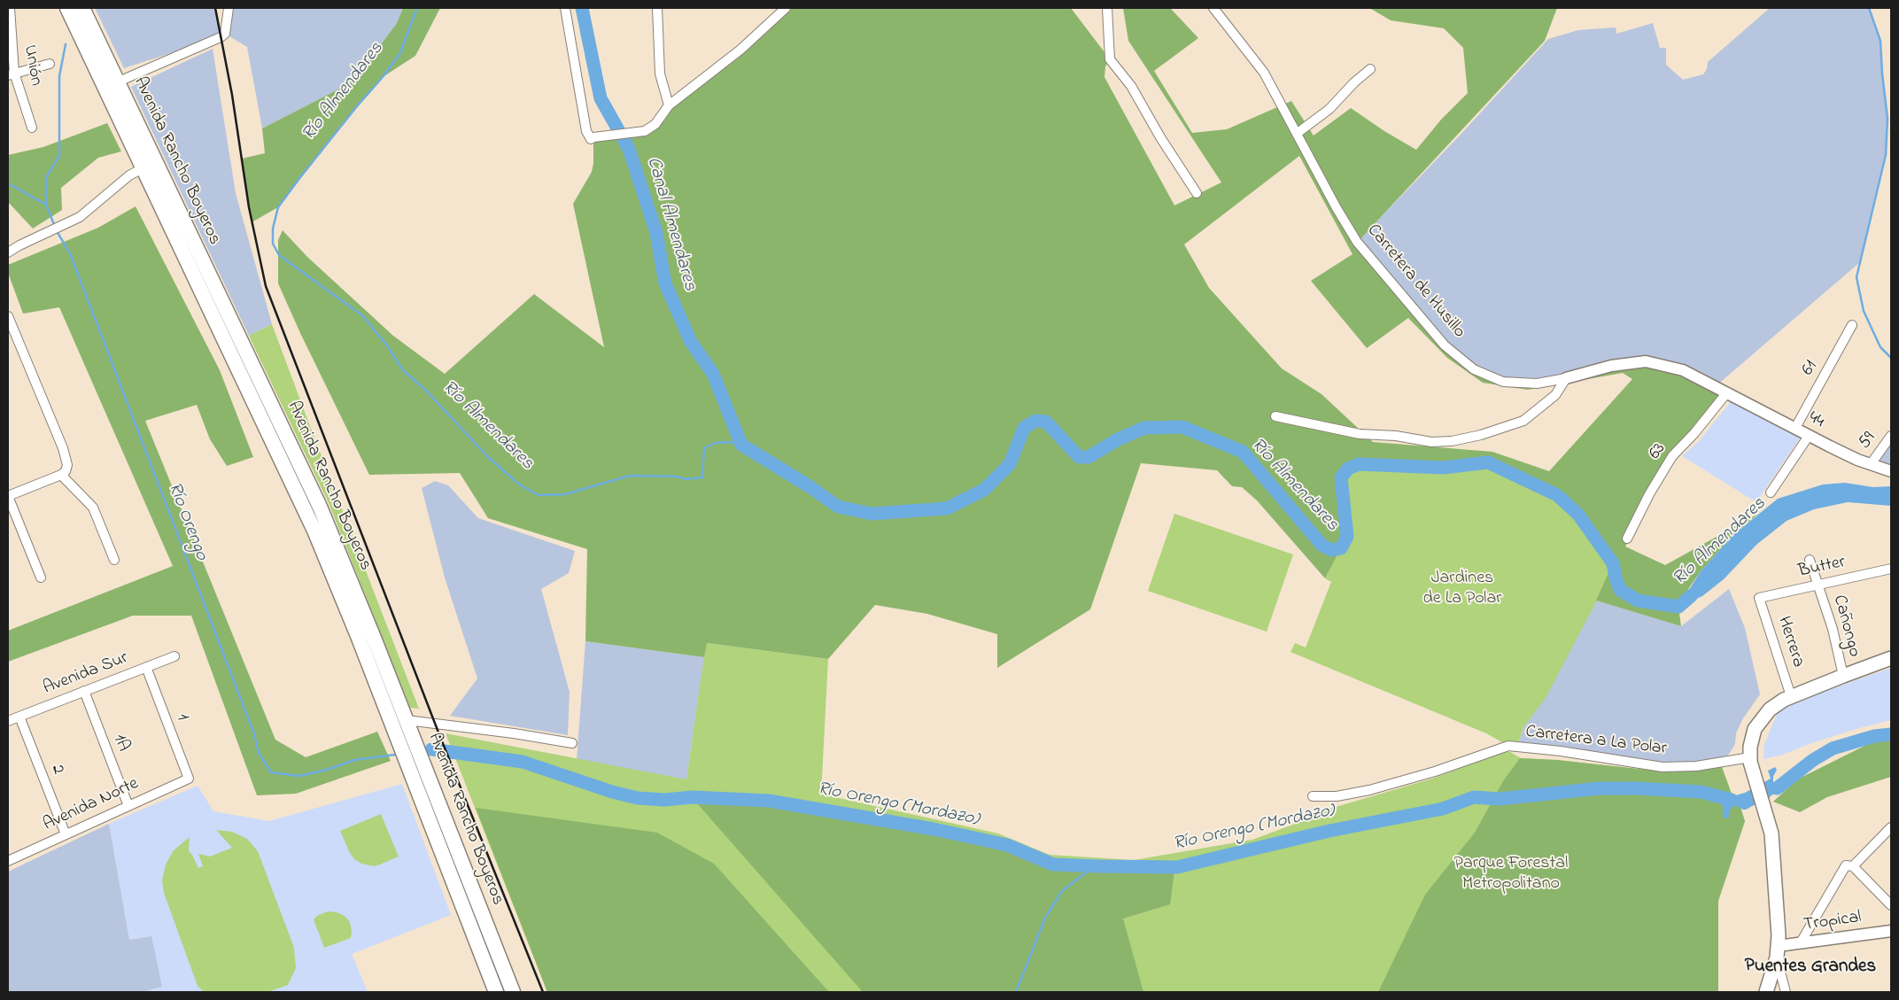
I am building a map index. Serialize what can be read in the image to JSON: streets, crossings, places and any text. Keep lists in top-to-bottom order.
{
  "streets": {
    "highway": ["Avenida Rancho Boyeros"],
    "street": [
      "Unión",
      "Carretera de Husillo",
      "61",
      "44",
      "59",
      "63",
      "Butter",
      "Cañongo",
      "Herrera",
      "Avenida Sur",
      "1",
      "Carretera a La Polar",
      "1A",
      "2",
      "Avenida Norte",
      "Tropical"
    ]
  },
  "crossings": [
    ["Carretera de Husillo", "44"],
    ["Carretera de Husillo", "63"],
    ["61", "44"],
    ["44", "59"],
    ["44", "63"],
    ["Butter", "Cañongo"],
    ["Butter", "Herrera"],
    ["Avenida Sur", "1"],
    ["Avenida Sur", "1A"],
    ["Avenida Sur", "2"],
    ["1", "Avenida Norte"],
    ["1A", "Avenida Norte"],
    ["2", "Avenida Norte"]
  ],
  "districts": ["Puentes Grandes"],
  "water": [
    "Río Almendares",
    "Canal Almendares",
    "Río Orengo",
    "Río Orengo (Mordazo)"
  ],
  "parks": ["Jardines de La Polar", "Parque Forestal Metropolitano"]
}
